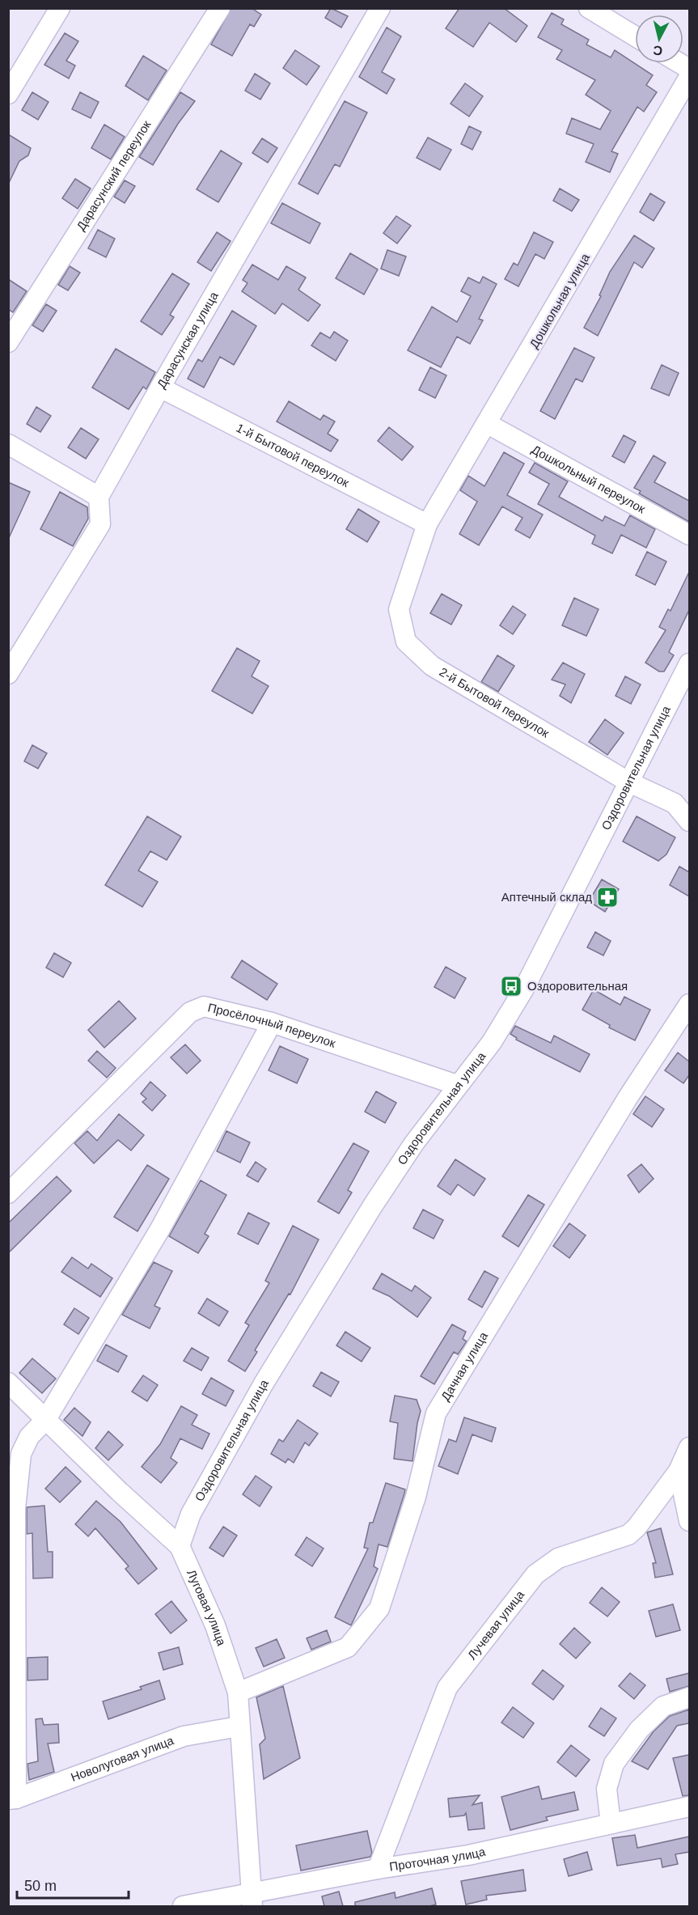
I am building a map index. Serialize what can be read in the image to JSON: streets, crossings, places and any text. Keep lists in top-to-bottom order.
{
  "streets": {
    "street": [
      "Дарасунский переулок",
      "Дошкольная улица",
      "Дарасунская улица",
      "1-й Бытовой переулок",
      "Дошкольный переулок",
      "2-й Бытовой переулок",
      "Оздоровительная улица",
      "Просёлочный переулок",
      "Дачная улица",
      "Луговая улица",
      "Лучевая улица",
      "Новолуговая улица",
      "Проточная улица"
    ]
  },
  "crossings": [
    ["Дошкольная улица", "1-й Бытовой переулок"],
    ["Дошкольная улица", "Дошкольный переулок"],
    ["Дошкольная улица", "2-й Бытовой переулок"],
    ["Дарасунская улица", "1-й Бытовой переулок"],
    ["1-й Бытовой переулок", "2-й Бытовой переулок"],
    ["2-й Бытовой переулок", "Оздоровительная улица"],
    ["Оздоровительная улица", "Просёлочный переулок"],
    ["Оздоровительная улица", "Луговая улица"],
    ["Дачная улица", "Луговая улица"],
    ["Луговая улица", "Новолуговая улица"],
    ["Луговая улица", "Проточная улица"],
    ["Лучевая улица", "Проточная улица"]
  ],
  "places": {
    "pharmacy": ["Аптечный склад"],
    "bus stop": ["Оздоровительная"]
  },
  "scale_bar": "50 m",
  "north": "bottom"
}
